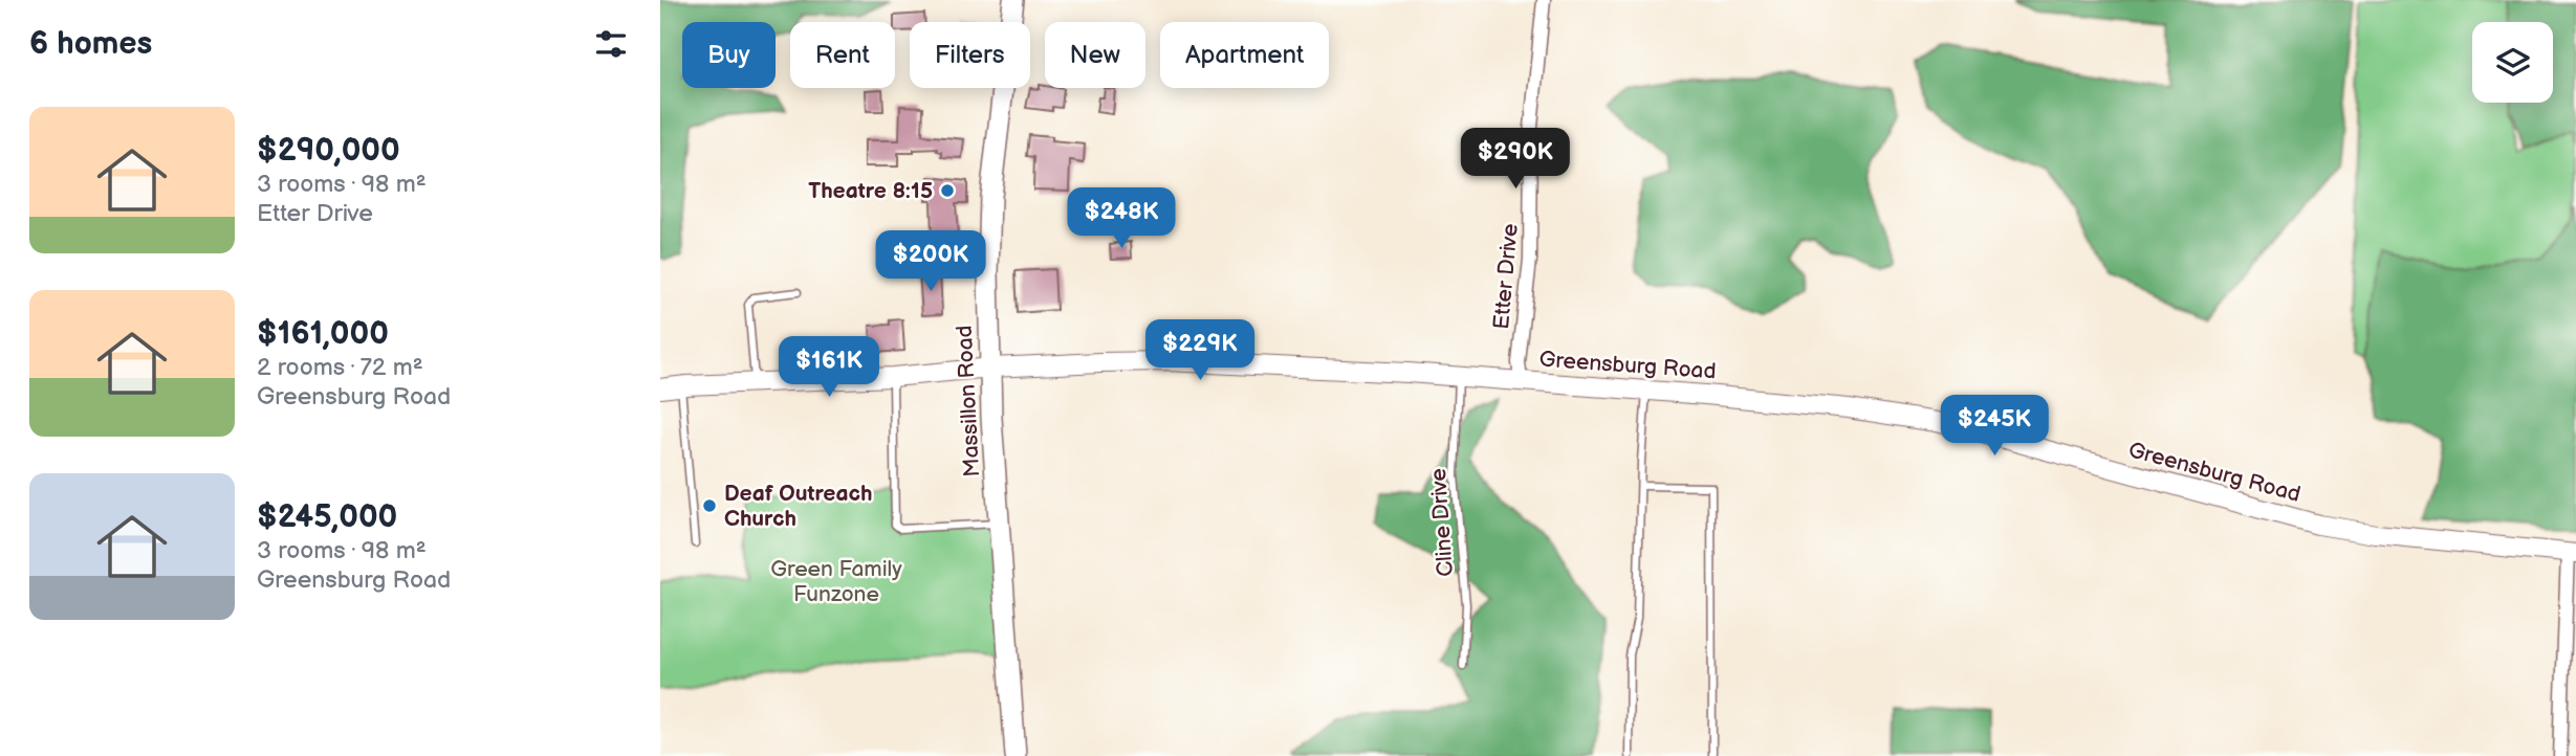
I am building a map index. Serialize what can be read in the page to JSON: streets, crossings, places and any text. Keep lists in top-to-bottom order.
{
  "streets": {
    "main road": ["Greensburg Road", "Massillon Road"],
    "street": ["Etter Drive"],
    "lane": ["Cline Drive"]
  },
  "crossings": [
    ["Etter Drive", "Greensburg Road"],
    ["Greensburg Road", "Massillon Road"],
    ["Greensburg Road", "Cline Drive"]
  ],
  "parks": ["Green Family Funzone"],
  "places": ["Theatre 8:15", "Deaf Outreach Church"],
  "page": {
    "heading": "6 homes",
    "chip": [
      "Buy",
      "Rent",
      "Filters",
      "New",
      "Apartment"
    ],
    "list": [
      {
        "name": "$290,000",
        "note": "3 rooms · 98 m² · Etter Drive"
      },
      {
        "name": "$161,000",
        "note": "2 rooms · 72 m² · Greensburg Road"
      },
      {
        "name": "$245,000",
        "note": "3 rooms · 98 m² · Greensburg Road"
      }
    ],
    "price": [
      "$290K",
      "$248K",
      "$200K",
      "$229K",
      "$161K",
      "$245K"
    ]
  }
}
